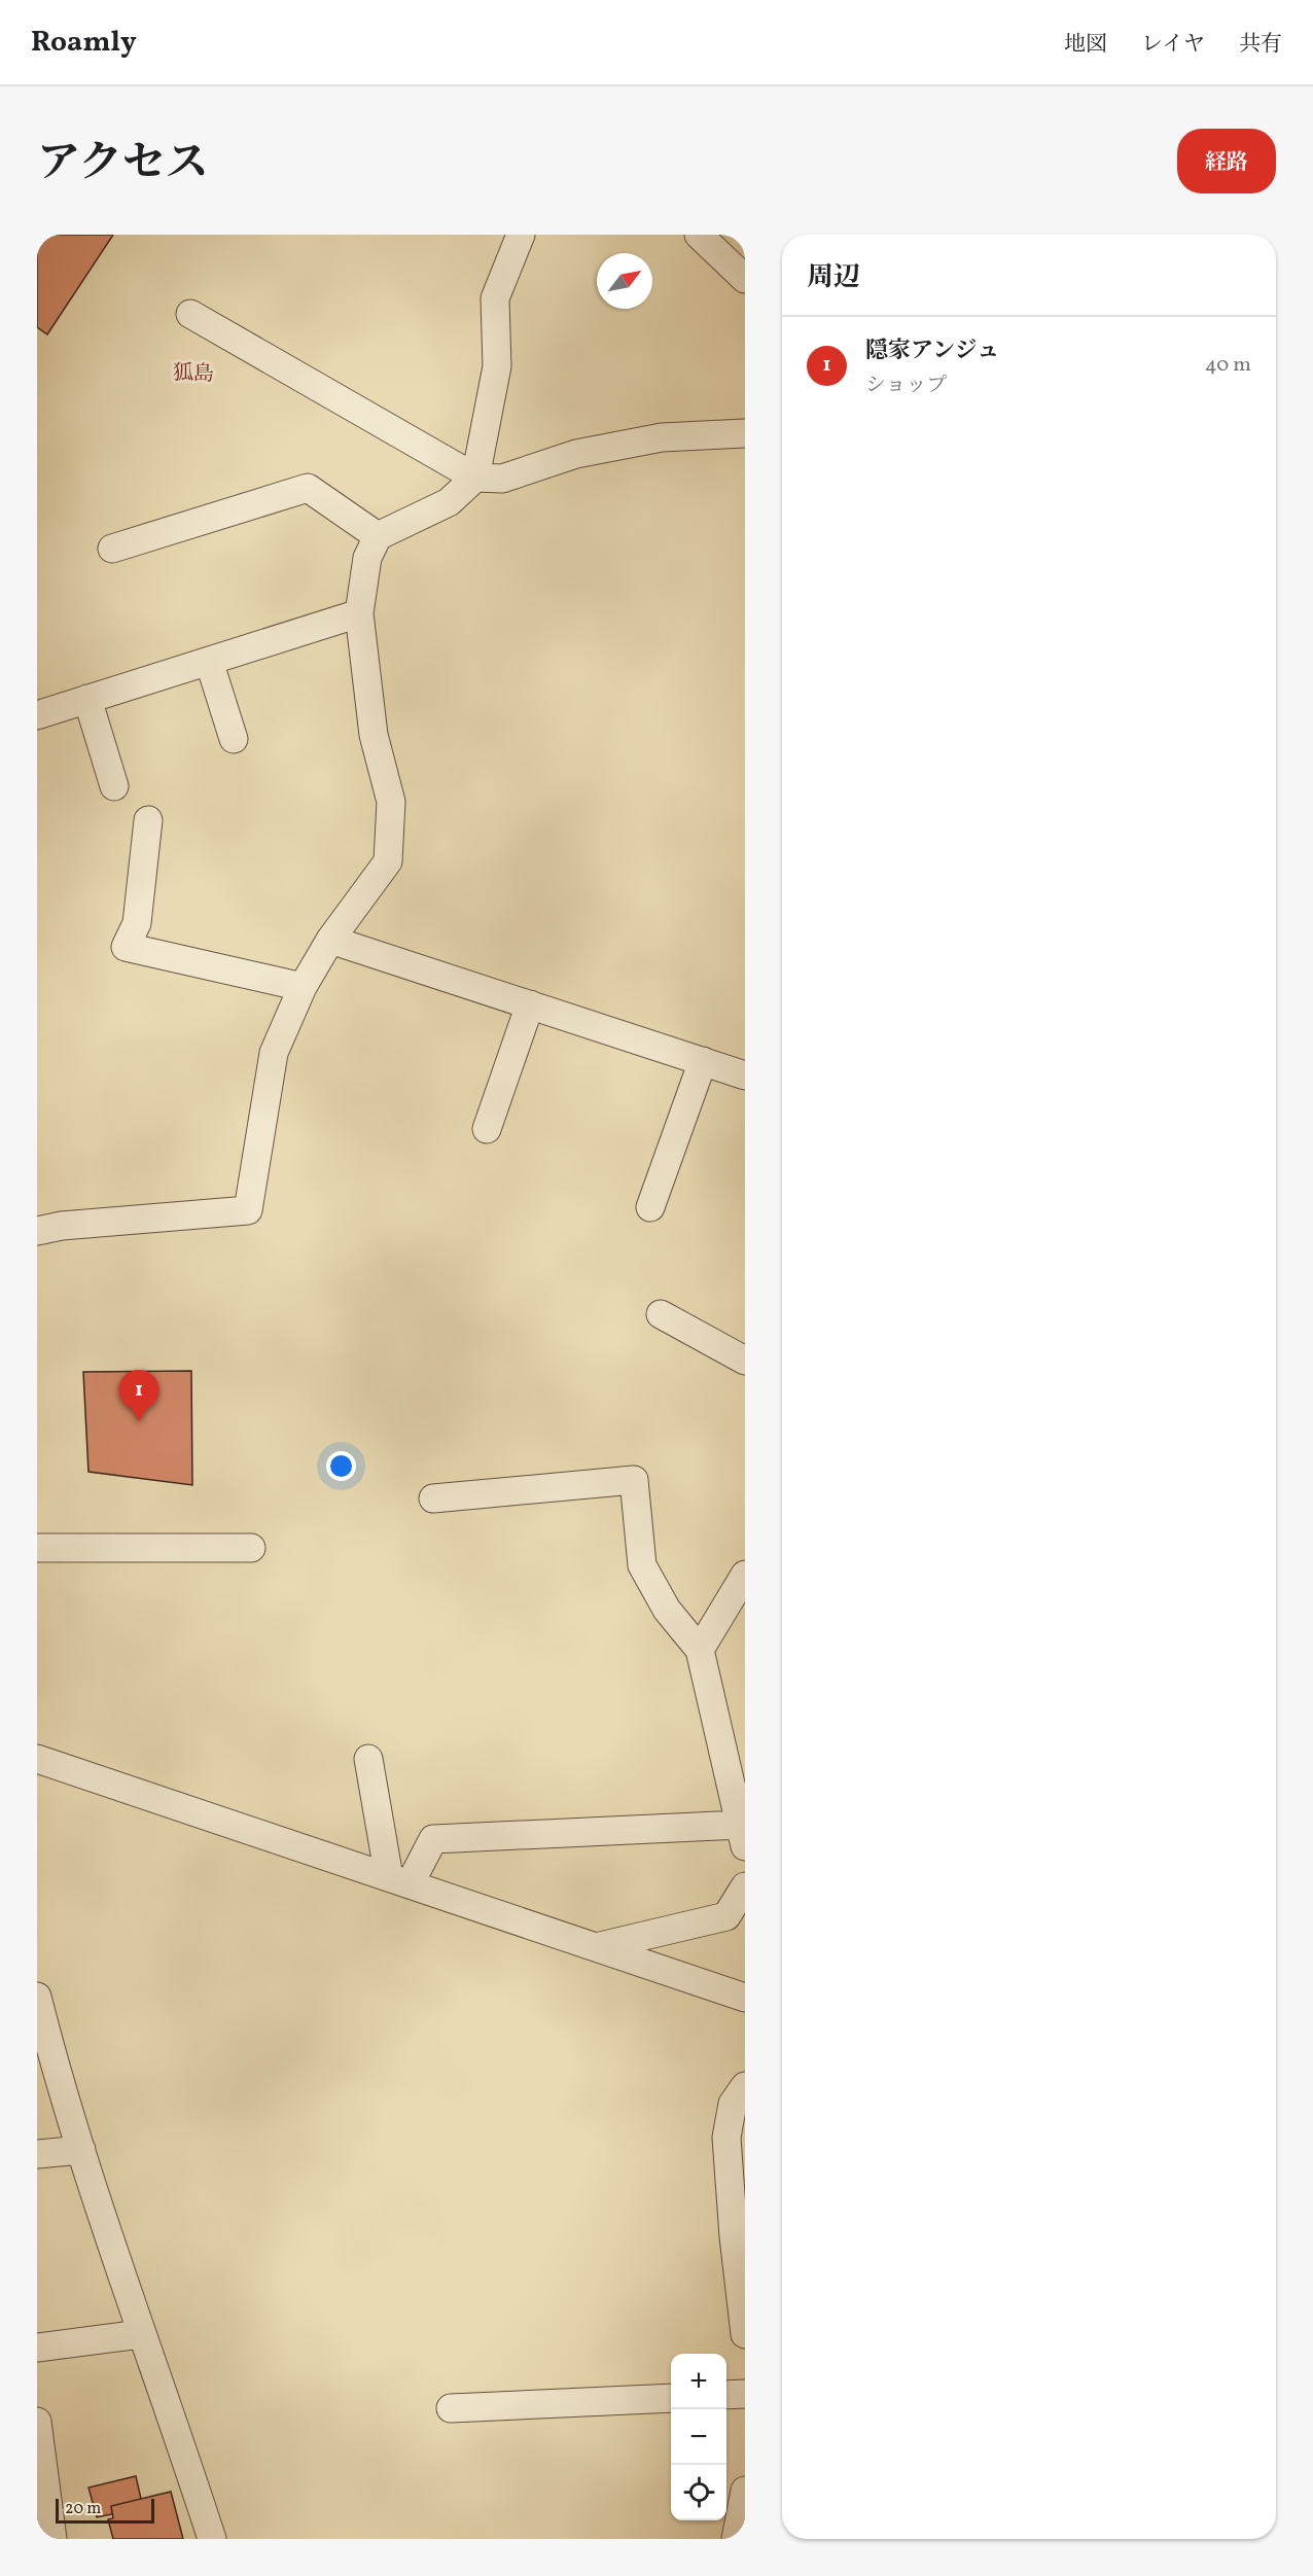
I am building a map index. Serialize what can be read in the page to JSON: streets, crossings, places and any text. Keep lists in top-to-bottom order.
{
  "districts": ["狐島"],
  "scale_bar": "20 m",
  "north": "top right",
  "page": {
    "header": "Roamly",
    "nav": ["地図", "レイヤ", "共有"],
    "title": "アクセス",
    "buttons": "経路",
    "heading": "周辺",
    "list": [
      {
        "mark": "1",
        "name": "隠家アンジュ",
        "note": "ショップ",
        "value": "40 m"
      }
    ],
    "pins": "1",
    "map_buttons": ["+", "−"],
    "scale": "20 m"
  }
}
